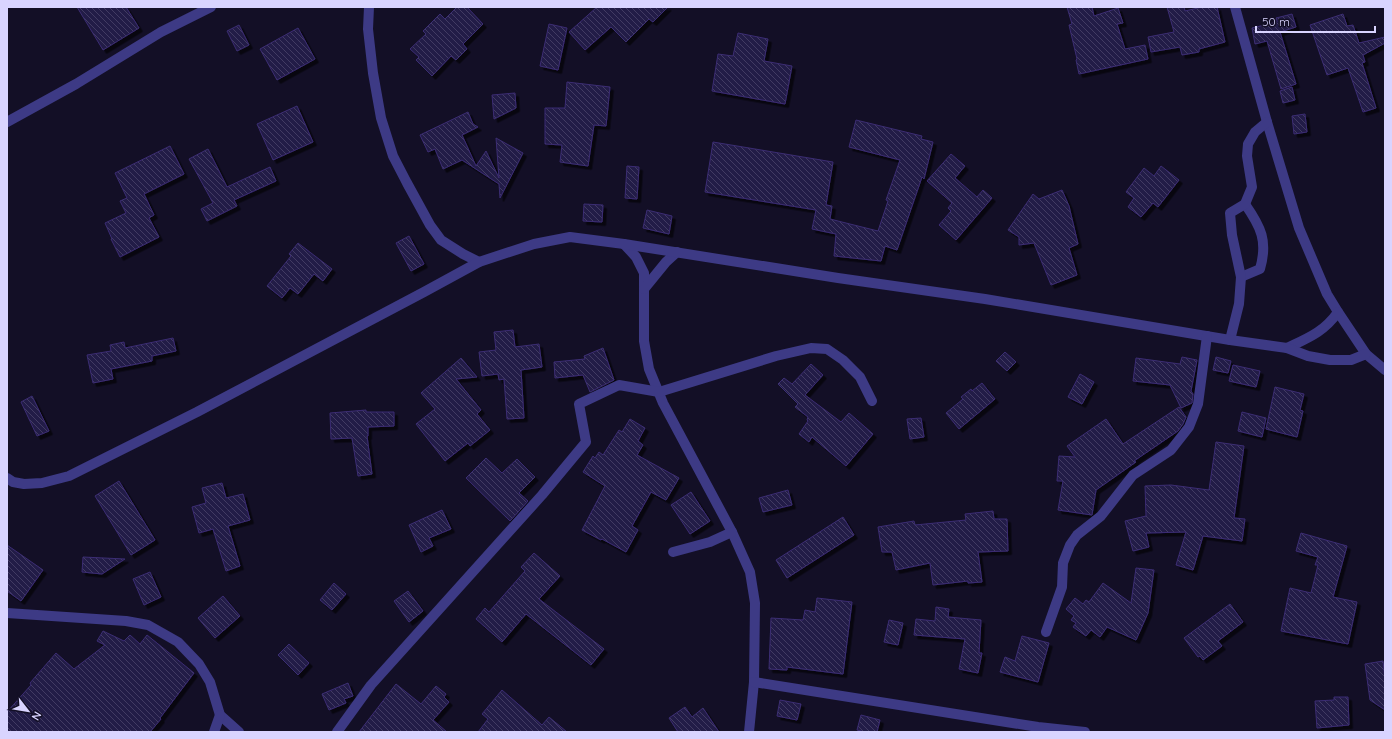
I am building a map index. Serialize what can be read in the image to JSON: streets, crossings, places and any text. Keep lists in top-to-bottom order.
{
  "scale_bar": "50 m",
  "north": "bottom right"
}
